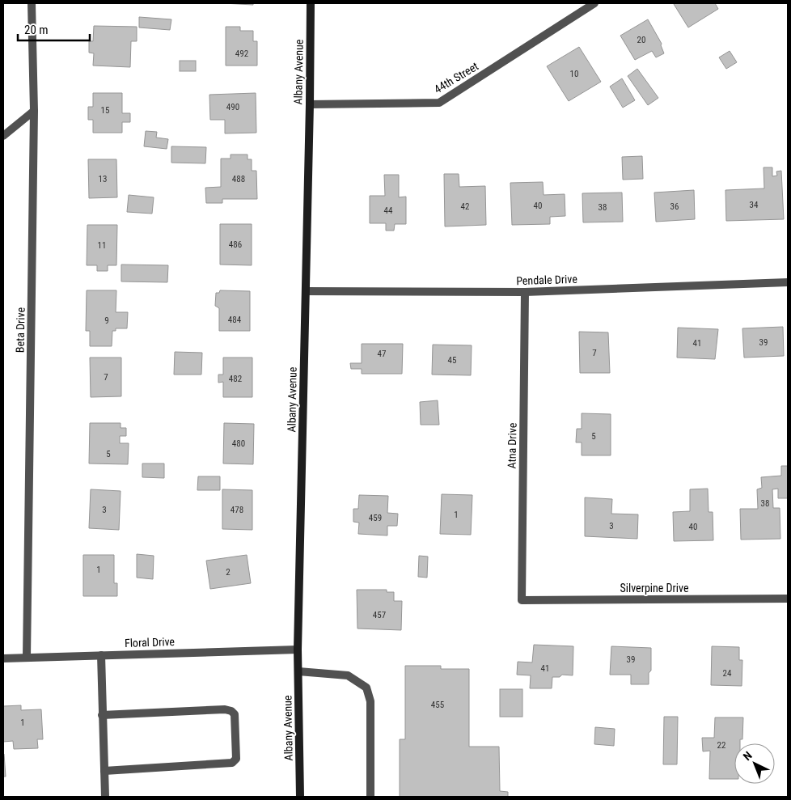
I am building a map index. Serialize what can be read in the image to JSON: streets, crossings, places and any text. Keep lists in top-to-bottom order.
{
  "streets": {
    "street": [
      "Albany Avenue",
      "44th Street",
      "Pendale Drive",
      "Beta Drive",
      "Atna Drive",
      "Silverpine Drive",
      "Floral Drive"
    ]
  },
  "crossings": [
    ["Albany Avenue", "44th Street"],
    ["Albany Avenue", "Pendale Drive"],
    ["Albany Avenue", "Floral Drive"],
    ["Pendale Drive", "Atna Drive"],
    ["Beta Drive", "Floral Drive"],
    ["Atna Drive", "Silverpine Drive"]
  ],
  "house_numbers": [
    "20",
    "492",
    "10",
    "490",
    "15",
    "13",
    "488",
    "34",
    "40",
    "42",
    "36",
    "38",
    "44",
    "486",
    "11",
    "484",
    "9",
    "39",
    "41",
    "7",
    "47",
    "45",
    "7",
    "482",
    "5",
    "480",
    "5",
    "38",
    "3",
    "478",
    "1",
    "459",
    "3",
    "40",
    "1",
    "2",
    "457",
    "39",
    "41",
    "24",
    "455",
    "1",
    "22"
  ],
  "scale_bar": "20 m",
  "north": "top left"
}
